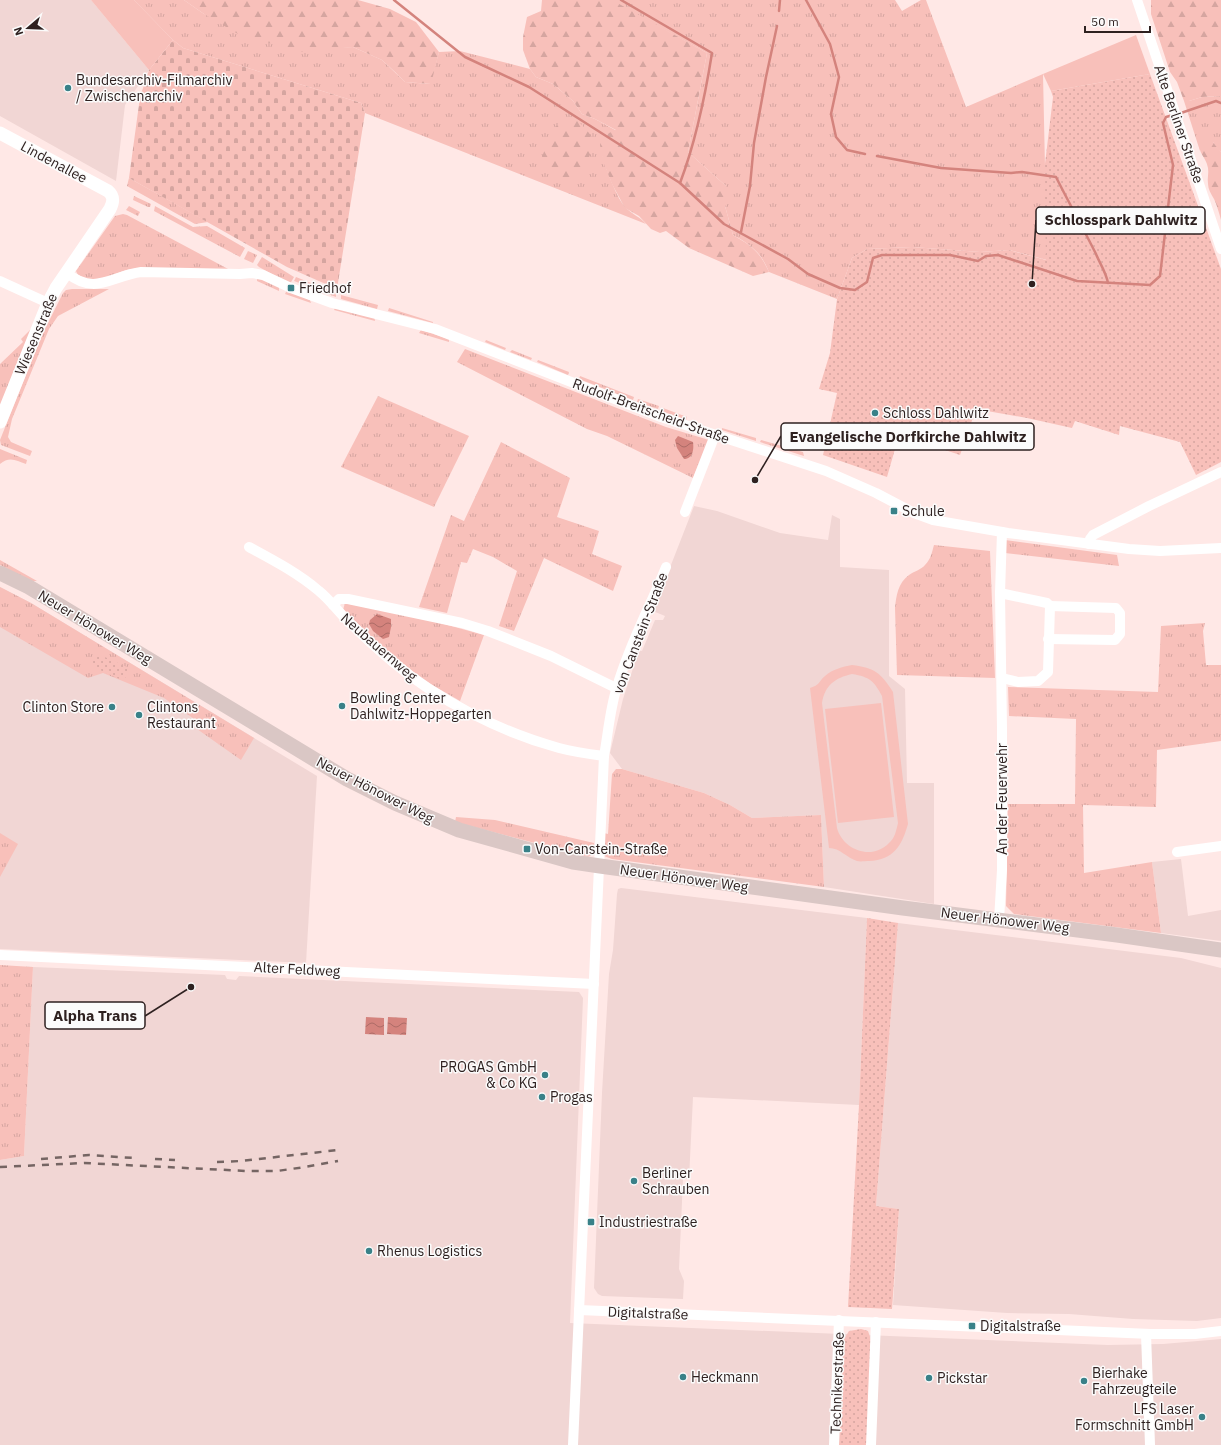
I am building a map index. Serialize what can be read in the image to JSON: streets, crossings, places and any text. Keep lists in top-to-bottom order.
{
  "streets": {
    "main road": ["Neuer Hönower Weg"],
    "street": [
      "Alte Berliner Straße",
      "Lindenallee",
      "Wiesenstraße",
      "Rudolf-Breitscheid-Straße",
      "von Canstein-Straße",
      "Neubauernweg",
      "An der Feuerwehr",
      "Alter Feldweg",
      "Digitalstraße",
      "Technikerstraße"
    ]
  },
  "crossings": [
    ["Lindenallee", "Wiesenstraße"],
    ["Wiesenstraße", "Rudolf-Breitscheid-Straße"],
    ["Rudolf-Breitscheid-Straße", "An der Feuerwehr"],
    ["Neuer Hönower Weg", "von Canstein-Straße"],
    ["Neuer Hönower Weg", "An der Feuerwehr"],
    ["von Canstein-Straße", "Neubauernweg"],
    ["Digitalstraße", "Technikerstraße"]
  ],
  "places": {
    "other": [
      "Bundesarchiv-Filmarchiv / Zwischenarchiv",
      "Schlosspark Dahlwitz",
      "Schloss Dahlwitz",
      "Evangelische Dorfkirche Dahlwitz",
      "Bowling Center Dahlwitz-Hoppegarten",
      "Clinton Store",
      "Clintons Restaurant",
      "Alpha Trans",
      "PROGAS GmbH & Co KG",
      "Progas",
      "Berliner Schrauben",
      "Rhenus Logistics",
      "Heckmann",
      "Pickstar",
      "Bierhake Fahrzeugteile",
      "LFS Laser Formschnitt GmbH"
    ],
    "transit": [
      "Friedhof",
      "Schule",
      "Von-Canstein-Straße",
      "Industriestraße",
      "Digitalstraße"
    ]
  },
  "scale_bar": "50 m",
  "north": "left"
}
